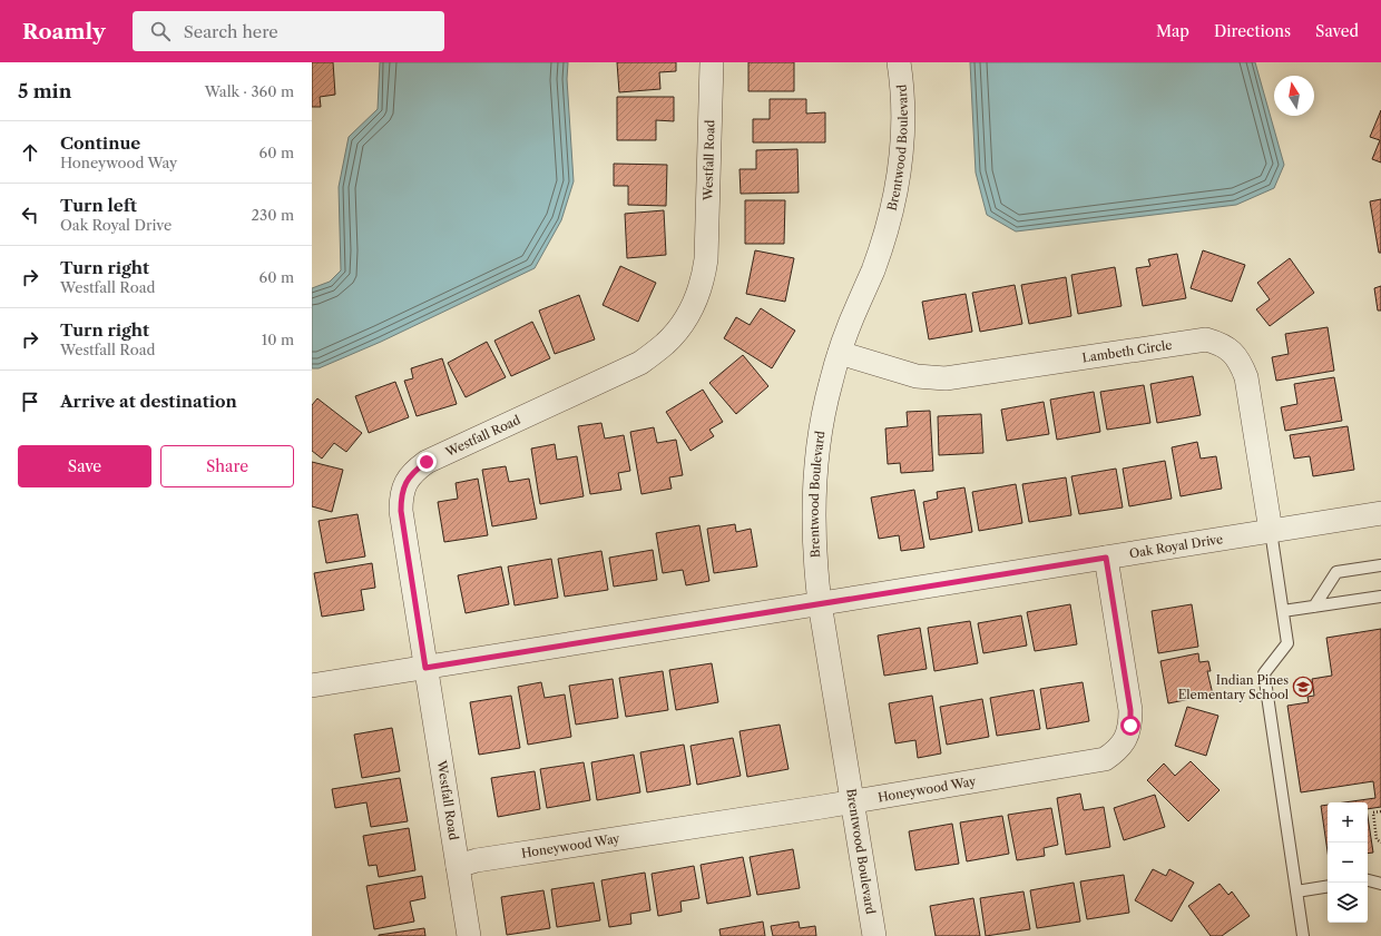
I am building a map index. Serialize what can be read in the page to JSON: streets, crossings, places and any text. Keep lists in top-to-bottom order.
{
  "streets": {
    "street": [
      "Brentwood Boulevard",
      "Westfall Road",
      "Lambeth Circle",
      "Oak Royal Drive",
      "Honeywood Way"
    ]
  },
  "crossings": [
    ["Brentwood Boulevard", "Lambeth Circle"],
    ["Brentwood Boulevard", "Oak Royal Drive"],
    ["Brentwood Boulevard", "Honeywood Way"],
    ["Westfall Road", "Oak Royal Drive"],
    ["Westfall Road", "Honeywood Way"],
    ["Lambeth Circle", "Oak Royal Drive"],
    ["Oak Royal Drive", "Honeywood Way"]
  ],
  "places": {
    "school or university": ["Indian Pines Elementary School"]
  },
  "north": "top",
  "page": {
    "header": "Roamly",
    "search": "Search here",
    "nav": ["Map", "Directions", "Saved"],
    "heading": ["5 min", "Walk · 360 m"],
    "list": [
      ["Continue", "Honeywood Way", "60 m"],
      ["Turn left", "Oak Royal Drive", "230 m"],
      ["Turn right", "Westfall Road", "60 m"],
      ["Turn right", "Westfall Road", "10 m"],
      "Arrive at destination"
    ],
    "buttons": ["Save", "Share"],
    "map_buttons": ["+", "−"]
  }
}
